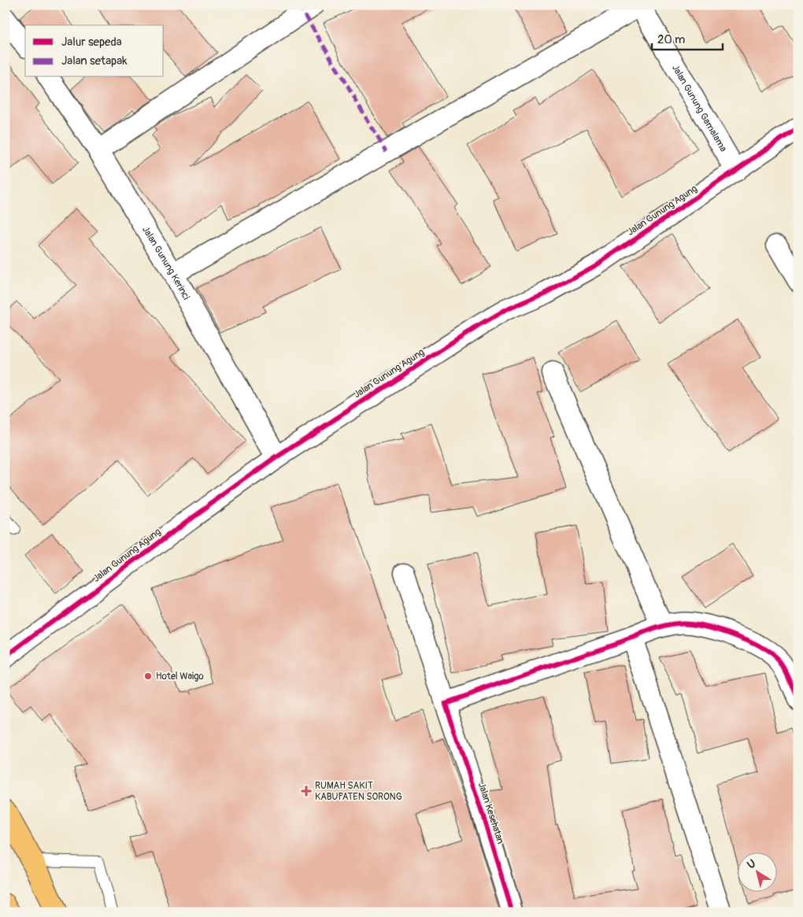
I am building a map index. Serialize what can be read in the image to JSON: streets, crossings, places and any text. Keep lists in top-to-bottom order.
{
  "streets": {
    "street": [
      "Jalan Gunung Gamalama",
      "Jalan Gunung Agung",
      "Jalan Gunung Kerinci",
      "Jalan Kesehatan"
    ]
  },
  "crossings": [
    ["Jalan Gunung Gamalama", "Jalan Gunung Agung"],
    ["Jalan Gunung Agung", "Jalan Gunung Kerinci"]
  ],
  "places": {
    "other": ["Hotel Waigo"],
    "health": ["RUMAH SAKIT KABUPATEN SORONG"]
  },
  "legend": ["Jalur sepeda", "Jalan setapak"],
  "scale_bar": "20 m",
  "north": "top left"
}
